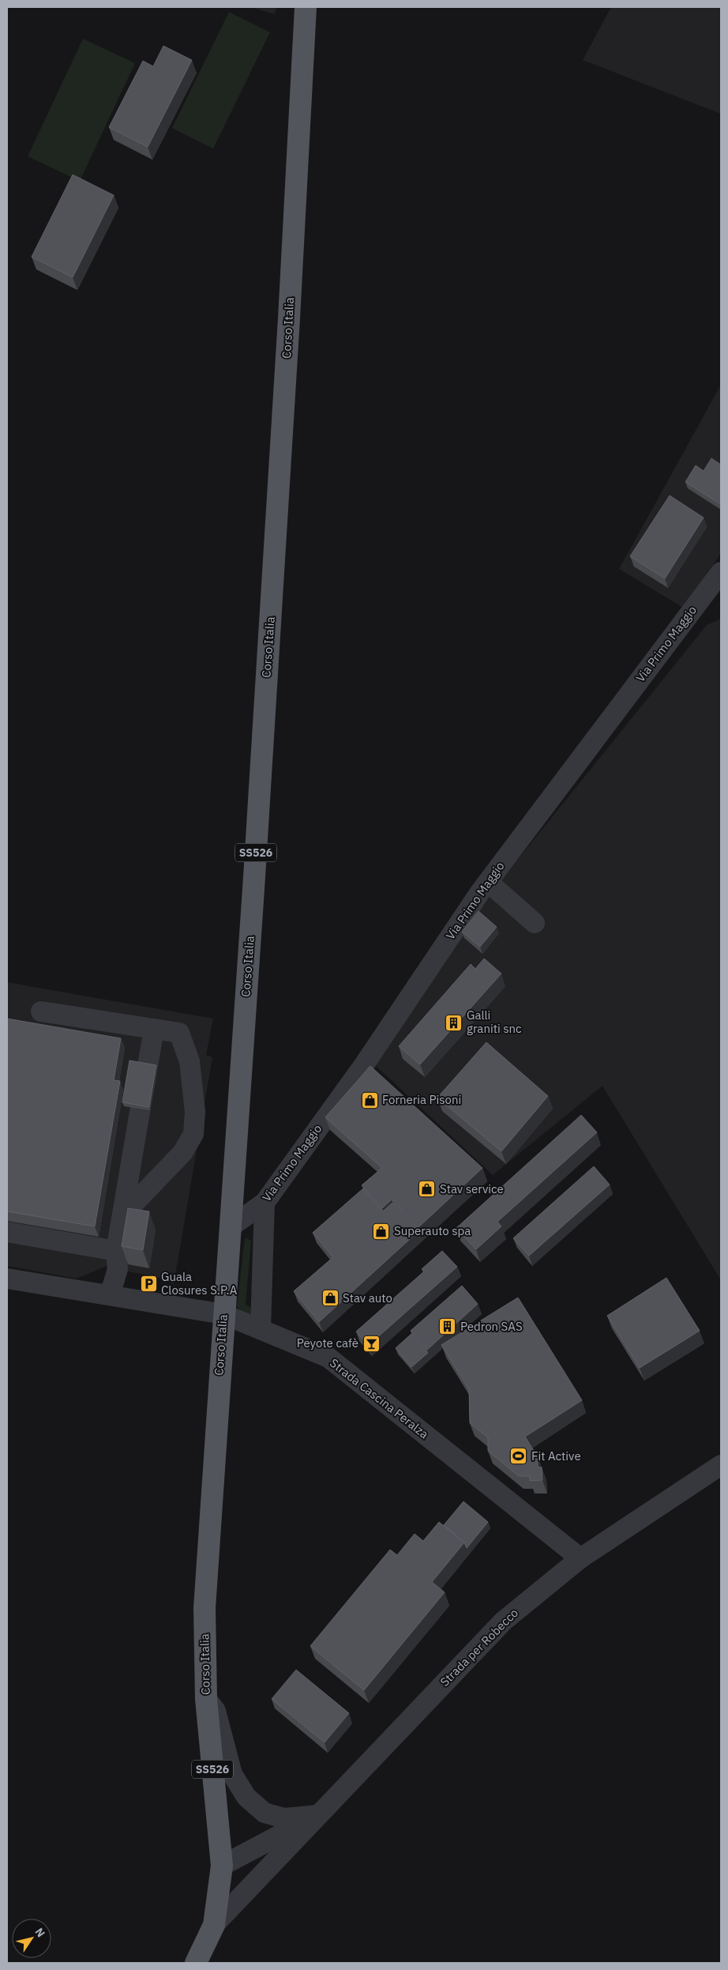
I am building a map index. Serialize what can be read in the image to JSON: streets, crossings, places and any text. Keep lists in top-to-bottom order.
{
  "streets": {
    "main road": ["Corso Italia", "SS526"],
    "street": ["Via Primo Maggio", "Strada Cascina Peralza", "Strada per Robecco"]
  },
  "crossings": [
    ["Corso Italia", "Via Primo Maggio"],
    ["Corso Italia", "SS526"],
    ["Corso Italia", "Strada Cascina Peralza"],
    ["Corso Italia", "Strada per Robecco"],
    ["SS526", "Strada per Robecco"],
    ["Strada Cascina Peralza", "Strada per Robecco"]
  ],
  "places": {
    "building": ["Galli graniti snc", "Pedron SAS"],
    "shop": [
      "Forneria Pisoni",
      "Stav service",
      "Superauto spa",
      "Stav auto"
    ],
    "parking": ["Guala Closures S.P.A"],
    "bar": ["Peyote cafè"],
    "sports": ["Fit Active"]
  },
  "north": "top right"
}
